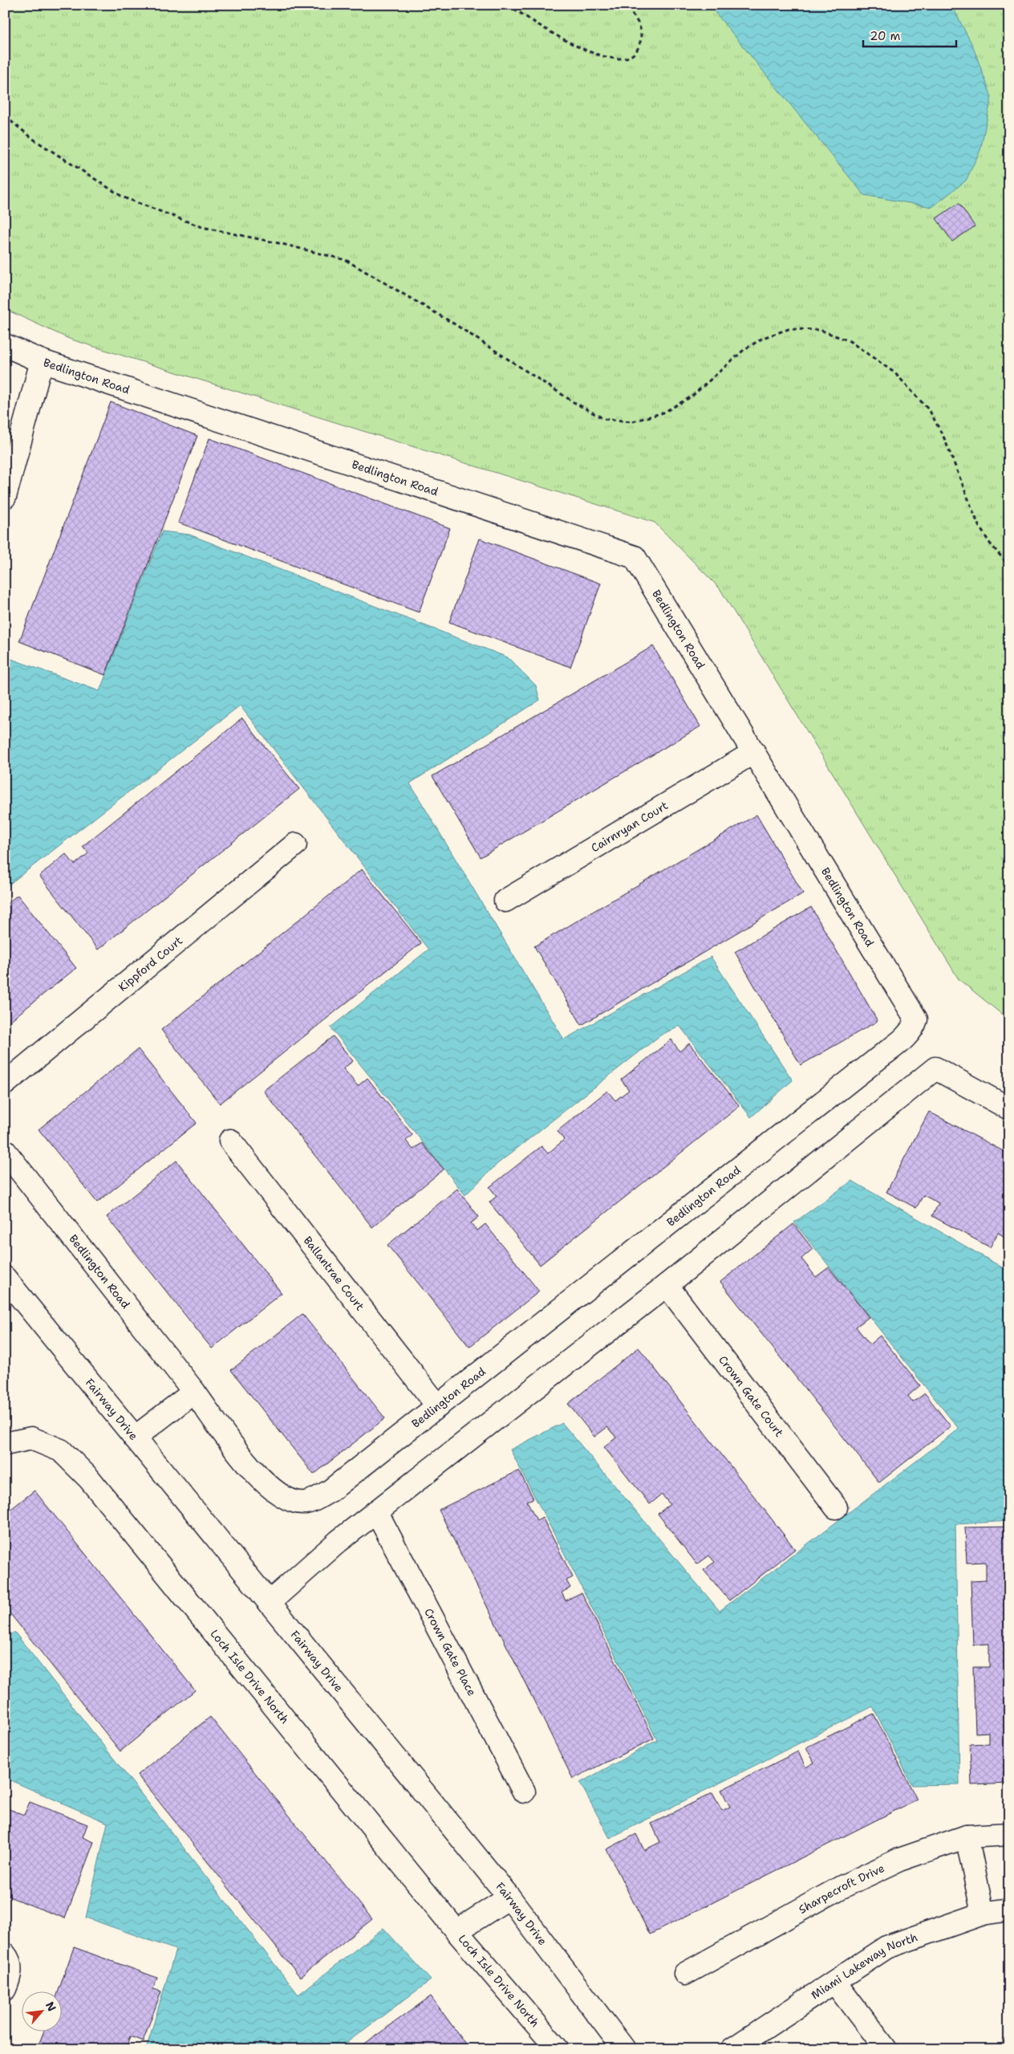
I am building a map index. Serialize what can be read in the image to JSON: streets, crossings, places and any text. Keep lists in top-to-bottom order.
{
  "streets": {
    "street": [
      "Bedlington Road",
      "Cairnryan Court",
      "Kippford Court",
      "Ballantrae Court",
      "Crown Gate Court",
      "Fairway Drive",
      "Crown Gate Place",
      "Loch Isle Drive North",
      "Sharpecroft Drive",
      "Miami Lakeway North"
    ]
  },
  "crossings": [
    ["Bedlington Road", "Cairnryan Court"],
    ["Bedlington Road", "Ballantrae Court"],
    ["Fairway Drive", "Loch Isle Drive North"]
  ],
  "scale_bar": "20 m",
  "north": "top right"
}
